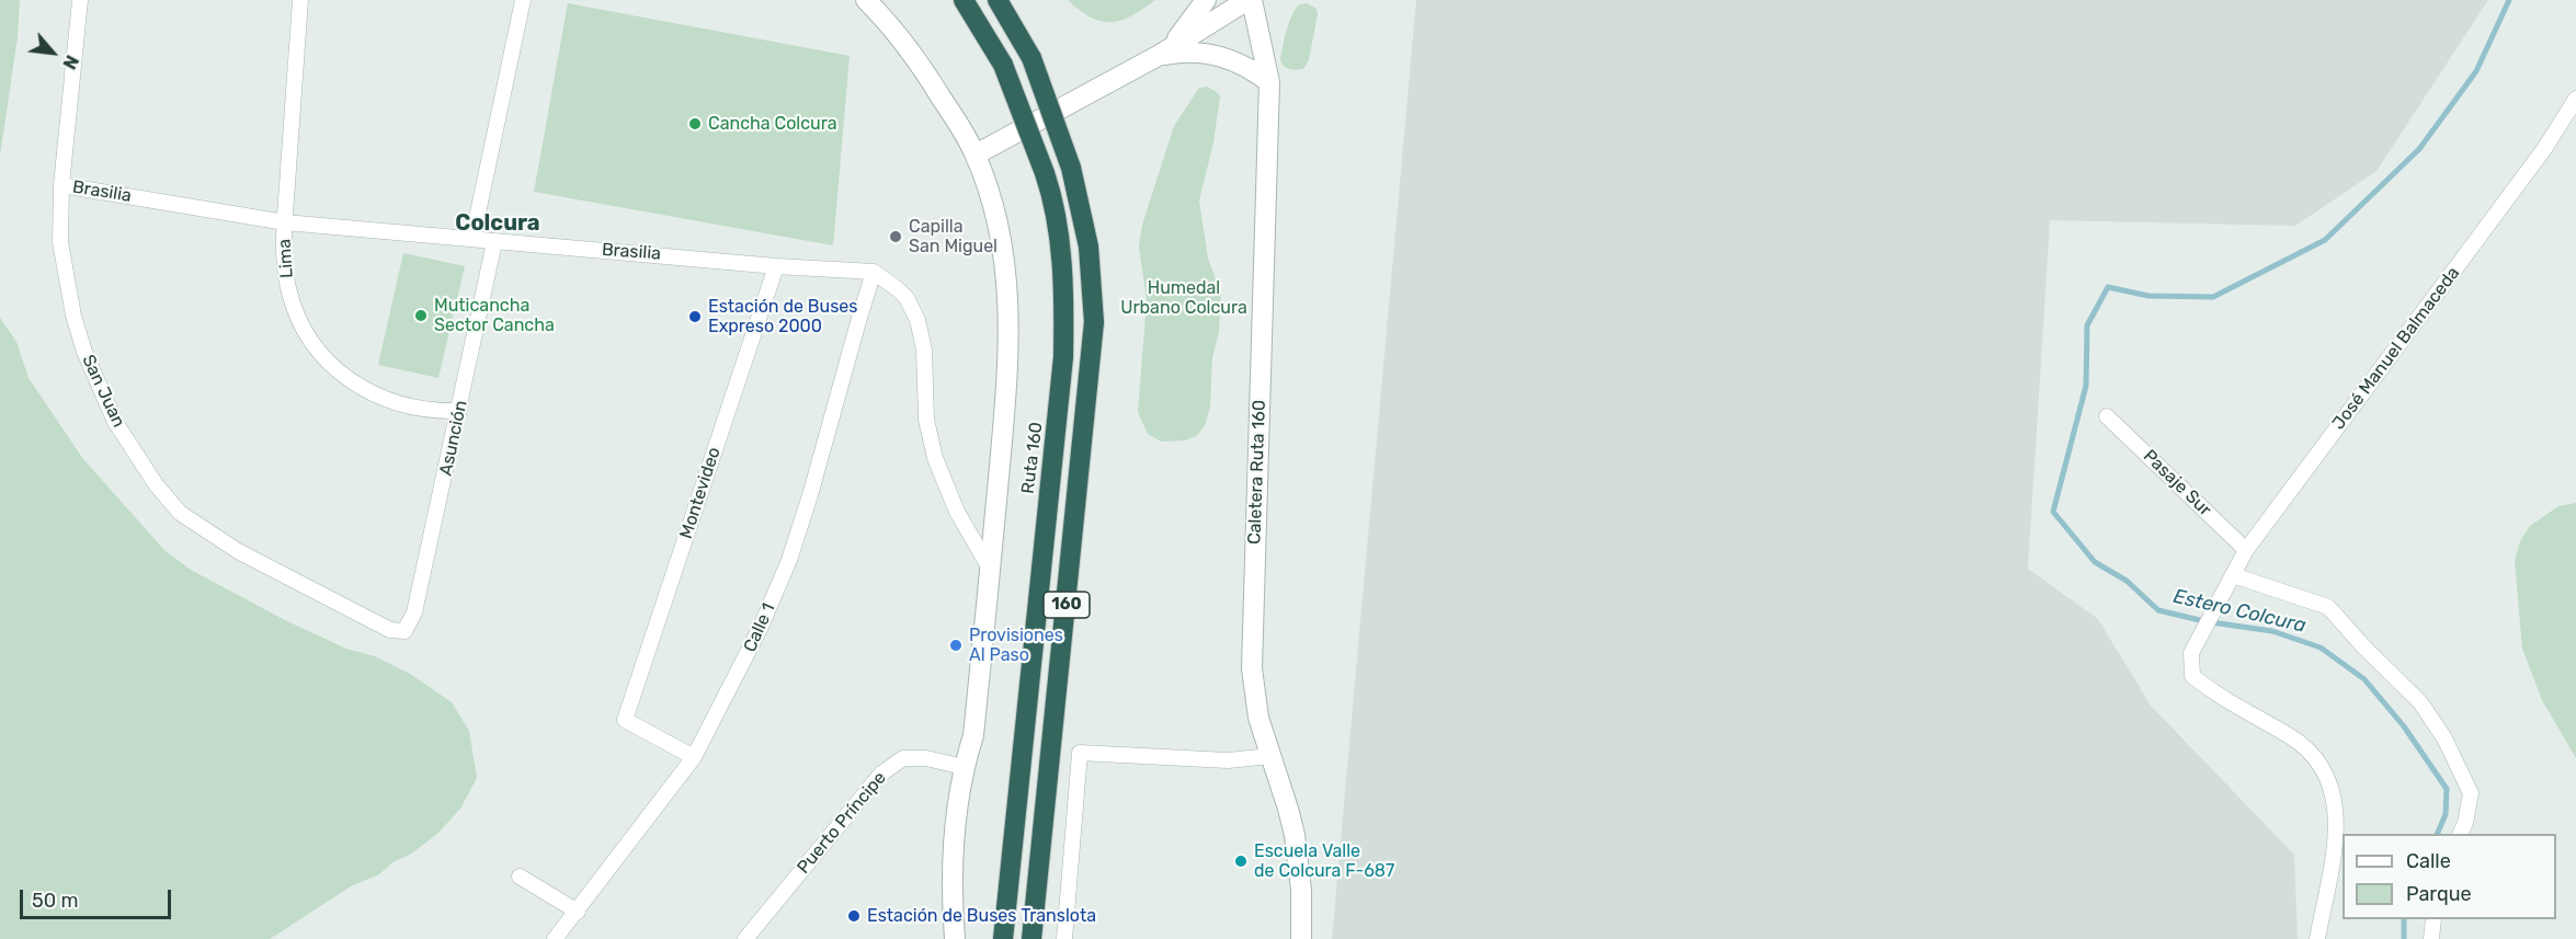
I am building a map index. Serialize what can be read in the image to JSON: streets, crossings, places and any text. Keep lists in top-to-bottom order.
{
  "streets": {
    "highway": ["Ruta 160", "160"],
    "street": [
      "Brasilia",
      "Lima",
      "José Manuel Balmaceda",
      "San Juan",
      "Asunción",
      "Caletera Ruta 160",
      "Pasaje Sur",
      "Montevideo",
      "Calle 1",
      "Puerto Príncipe"
    ]
  },
  "crossings": [
    ["Brasilia", "Lima"],
    ["Brasilia", "San Juan"],
    ["Brasilia", "Asunción"],
    ["Brasilia", "Montevideo"],
    ["Brasilia", "Calle 1"],
    ["Lima", "Asunción"],
    ["José Manuel Balmaceda", "Pasaje Sur"],
    ["San Juan", "Asunción"],
    ["Montevideo", "Calle 1"]
  ],
  "districts": ["Colcura"],
  "water": ["Estero Colcura"],
  "parks": ["Humedal Urbano Colcura"],
  "places": [
    "Cancha Colcura",
    "Capilla San Miguel",
    "Muticancha Sector Cancha",
    "Estación de Buses Expreso 2000",
    "Provisiones Al Paso",
    "Escuela Valle de Colcura F-687",
    "Estación de Buses Translota"
  ],
  "legend": ["Calle", "Parque"],
  "scale_bar": "50 m",
  "north": "bottom right"
}
